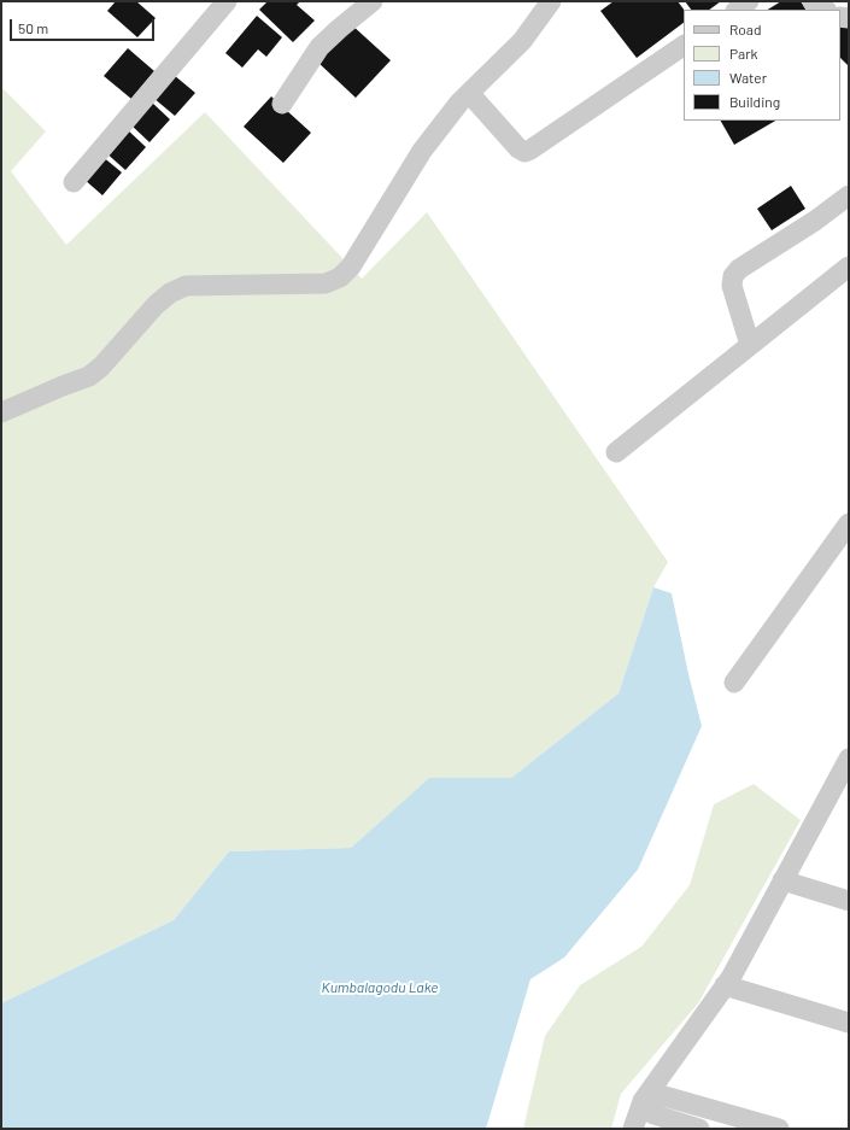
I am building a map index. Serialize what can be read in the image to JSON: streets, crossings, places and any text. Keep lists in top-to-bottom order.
{
  "water": ["Kumbalagodu Lake"],
  "legend": [
    "Road",
    "Park",
    "Water",
    "Building"
  ],
  "scale_bar": "50 m"
}
